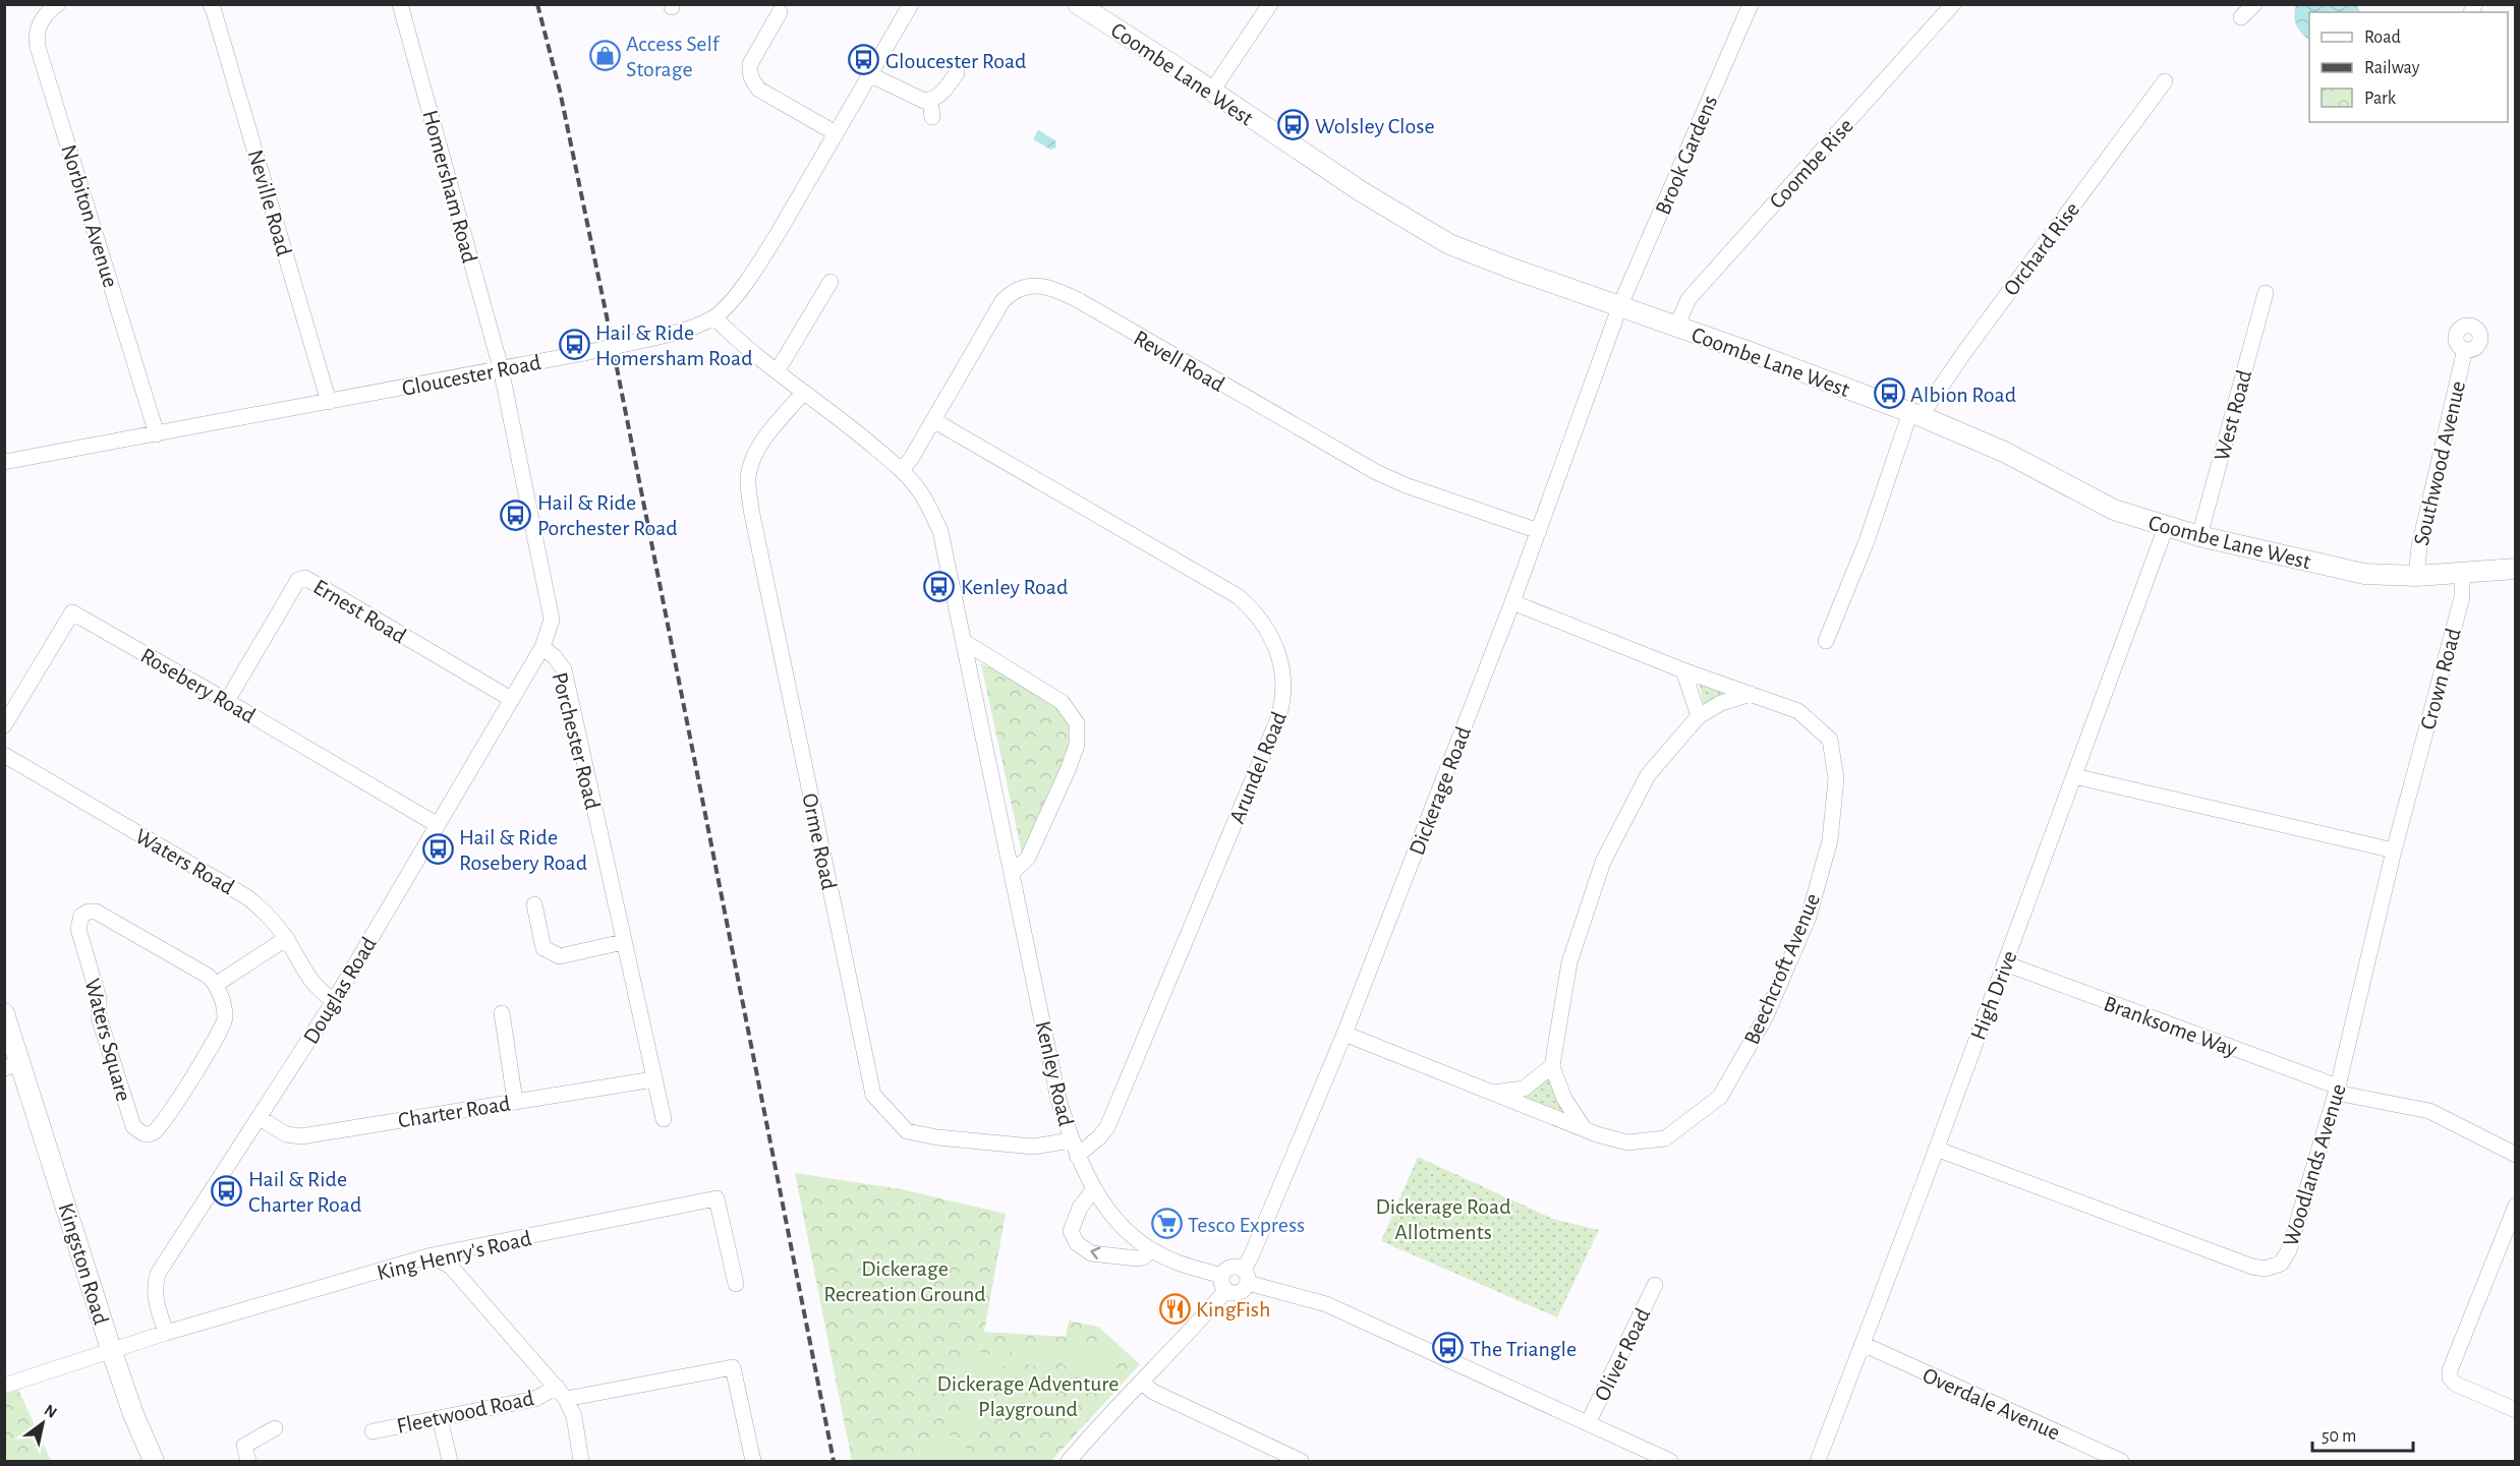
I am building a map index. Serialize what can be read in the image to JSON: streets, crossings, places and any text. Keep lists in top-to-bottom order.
{
  "streets": {
    "main road": ["Coombe Lane West", "Kingston Road"],
    "street": [
      "Brook Gardens",
      "Coombe Rise",
      "Homersham Road",
      "Neville Road",
      "Norbiton Avenue",
      "Orchard Rise",
      "Revell Road",
      "Gloucester Road",
      "West Road",
      "Southwood Avenue",
      "Ernest Road",
      "Crown Road",
      "Rosebery Road",
      "Porchester Road",
      "Arundel Road",
      "Dickerage Road",
      "Orme Road",
      "Waters Road",
      "Beechcroft Avenue",
      "Douglas Road",
      "High Drive",
      "Branksome Way",
      "Waters Square",
      "Kenley Road",
      "Charter Road",
      "Woodlands Avenue",
      "King Henry's Road",
      "Oliver Road",
      "Overdale Avenue",
      "Fleetwood Road"
    ]
  },
  "crossings": [
    ["Coombe Lane West", "Brook Gardens"],
    ["Coombe Lane West", "Coombe Rise"],
    ["Coombe Lane West", "Orchard Rise"],
    ["Coombe Lane West", "West Road"],
    ["Coombe Lane West", "Southwood Avenue"],
    ["Coombe Lane West", "Crown Road"],
    ["Coombe Lane West", "Dickerage Road"],
    ["Coombe Lane West", "High Drive"],
    ["Brook Gardens", "Dickerage Road"],
    ["Homersham Road", "Gloucester Road"],
    ["Homersham Road", "Porchester Road"],
    ["Neville Road", "Gloucester Road"],
    ["Norbiton Avenue", "Gloucester Road"],
    ["Revell Road", "Arundel Road"],
    ["Revell Road", "Dickerage Road"],
    ["Revell Road", "Kenley Road"],
    ["Gloucester Road", "Porchester Road"],
    ["Gloucester Road", "Kenley Road"],
    ["Ernest Road", "Rosebery Road"],
    ["Ernest Road", "Douglas Road"],
    ["Crown Road", "Woodlands Avenue"],
    ["Rosebery Road", "Douglas Road"],
    ["Porchester Road", "Douglas Road"],
    ["Porchester Road", "Charter Road"],
    ["Arundel Road", "Kenley Road"],
    ["Dickerage Road", "Beechcroft Avenue"],
    ["Dickerage Road", "Kenley Road"],
    ["Orme Road", "Kenley Road"],
    ["Waters Road", "Douglas Road"],
    ["Douglas Road", "Charter Road"],
    ["Douglas Road", "King Henry's Road"],
    ["High Drive", "Branksome Way"],
    ["High Drive", "Woodlands Avenue"],
    ["High Drive", "Overdale Avenue"],
    ["Branksome Way", "Woodlands Avenue"],
    ["King Henry's Road", "Kingston Road"]
  ],
  "parks": ["Dickerage Road Allotments", "Dickerage Recreation Ground", "Dickerage Adventure Playground"],
  "places": {
    "shop": ["Access Self Storage"],
    "bus stop": [
      "Gloucester Road",
      "Wolsley Close",
      "Hail & Ride Homersham Road",
      "Albion Road",
      "Hail & Ride Porchester Road",
      "Kenley Road",
      "Hail & Ride Rosebery Road",
      "Hail & Ride Charter Road",
      "The Triangle"
    ],
    "supermarket": ["Tesco Express"],
    "restaurant": ["KingFish"]
  },
  "legend": ["Road", "Railway", "Park"],
  "scale_bar": "50 m",
  "north": "top right"
}
